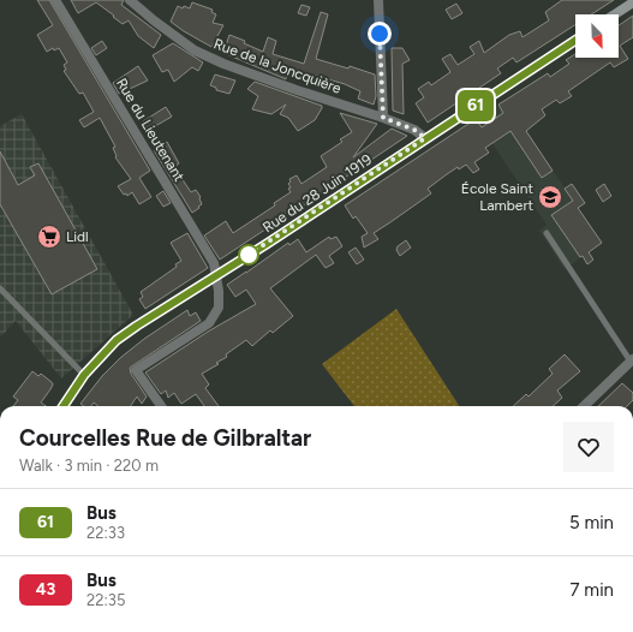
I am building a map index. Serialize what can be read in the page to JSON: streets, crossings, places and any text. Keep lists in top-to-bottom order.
{
  "streets": {
    "main road": ["Rue du 28 Juin 1919"],
    "street": ["Rue de la Joncquière", "Rue du Lieutenant"]
  },
  "crossings": [
    ["Rue de la Joncquière", "Rue du 28 Juin 1919"],
    ["Rue du Lieutenant", "Rue du 28 Juin 1919"]
  ],
  "places": {
    "school or university": ["École Saint Lambert"],
    "supermarket": ["Lidl"]
  },
  "lines": ["bus line 61"],
  "north": "bottom right",
  "page": {
    "on_map": "61",
    "heading": ["Courcelles Rue de Gilbraltar", "Walk · 3 min · 220 m"],
    "list": [
      {
        "mark": "61",
        "name": "Bus",
        "note": "22:33",
        "value": "5 min"
      },
      {
        "mark": "43",
        "name": "Bus",
        "note": "22:35",
        "value": "7 min"
      }
    ]
  }
}
